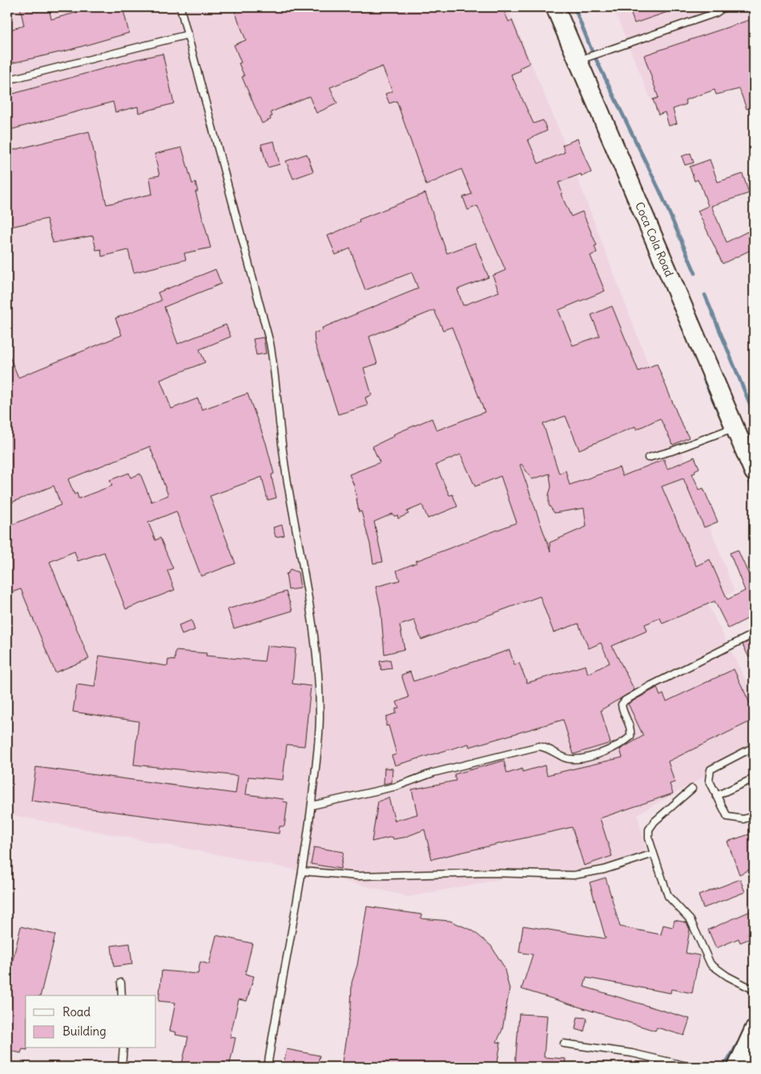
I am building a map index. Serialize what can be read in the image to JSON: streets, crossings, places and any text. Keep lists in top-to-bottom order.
{
  "streets": {
    "main road": ["Coca Cola Road"]
  },
  "legend": ["Road", "Building"]
}
